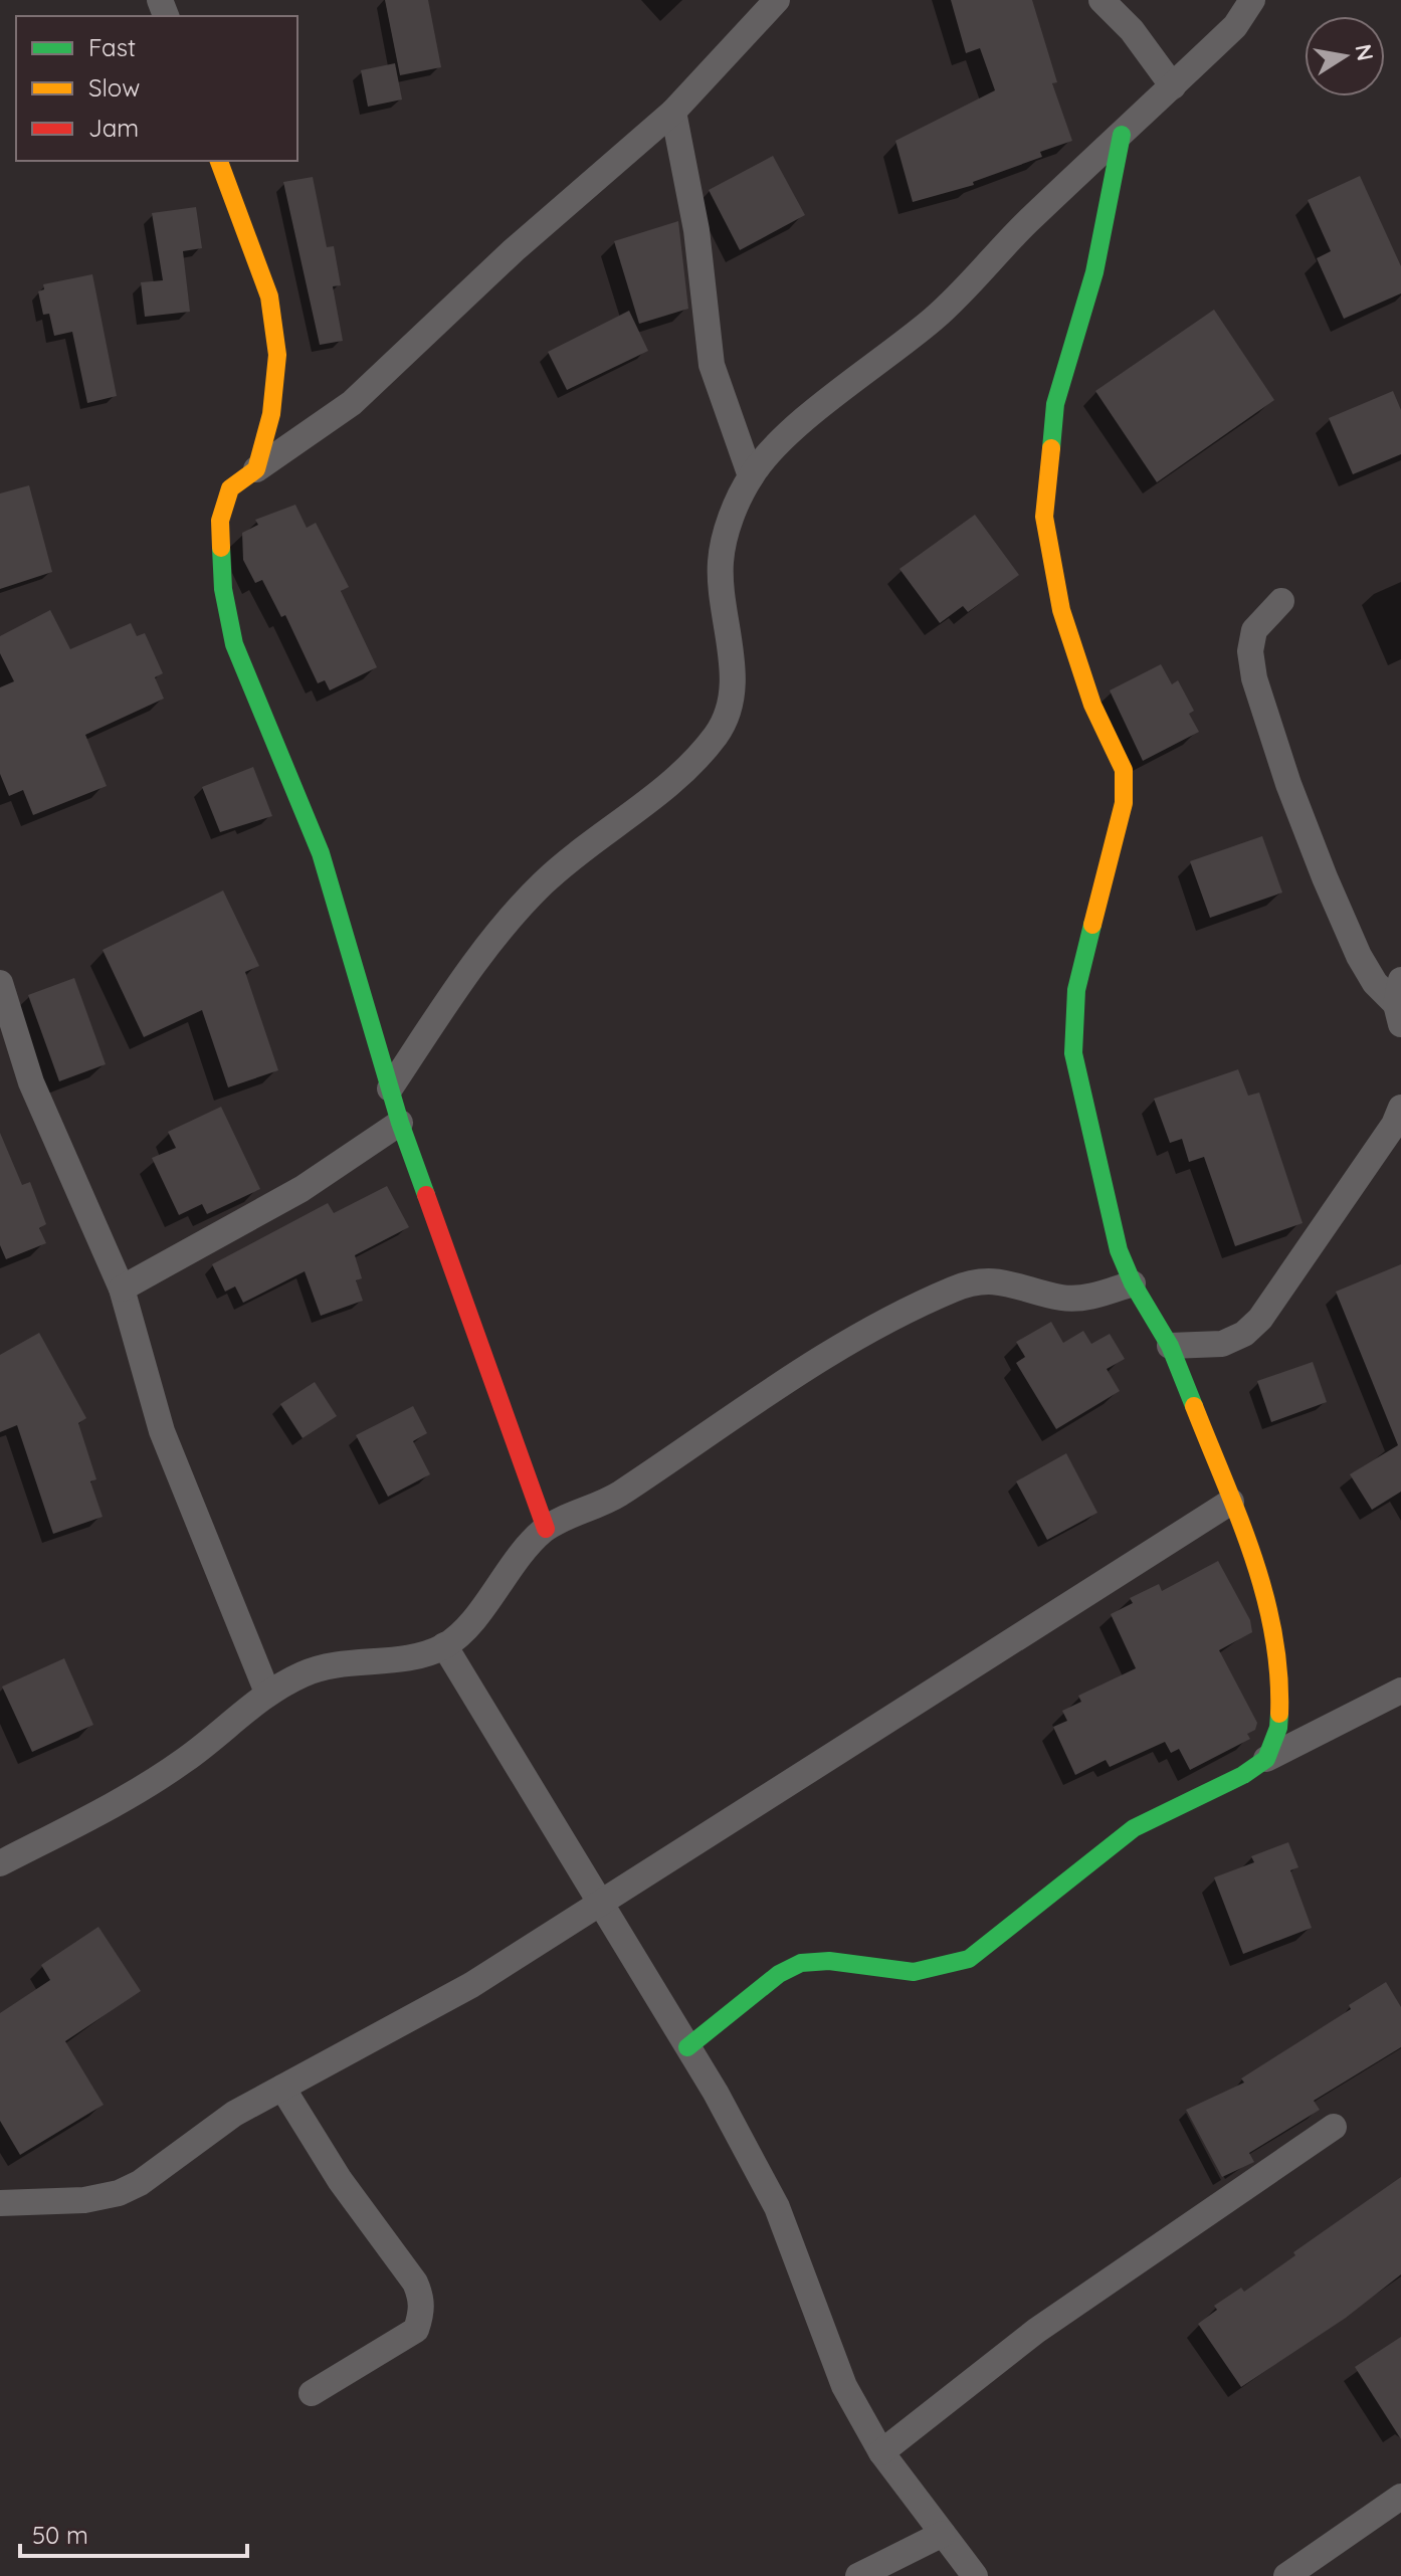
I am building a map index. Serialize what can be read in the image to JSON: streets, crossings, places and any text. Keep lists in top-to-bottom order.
{
  "legend": ["Fast", "Slow", "Jam"],
  "scale_bar": "50 m",
  "north": "right"
}
